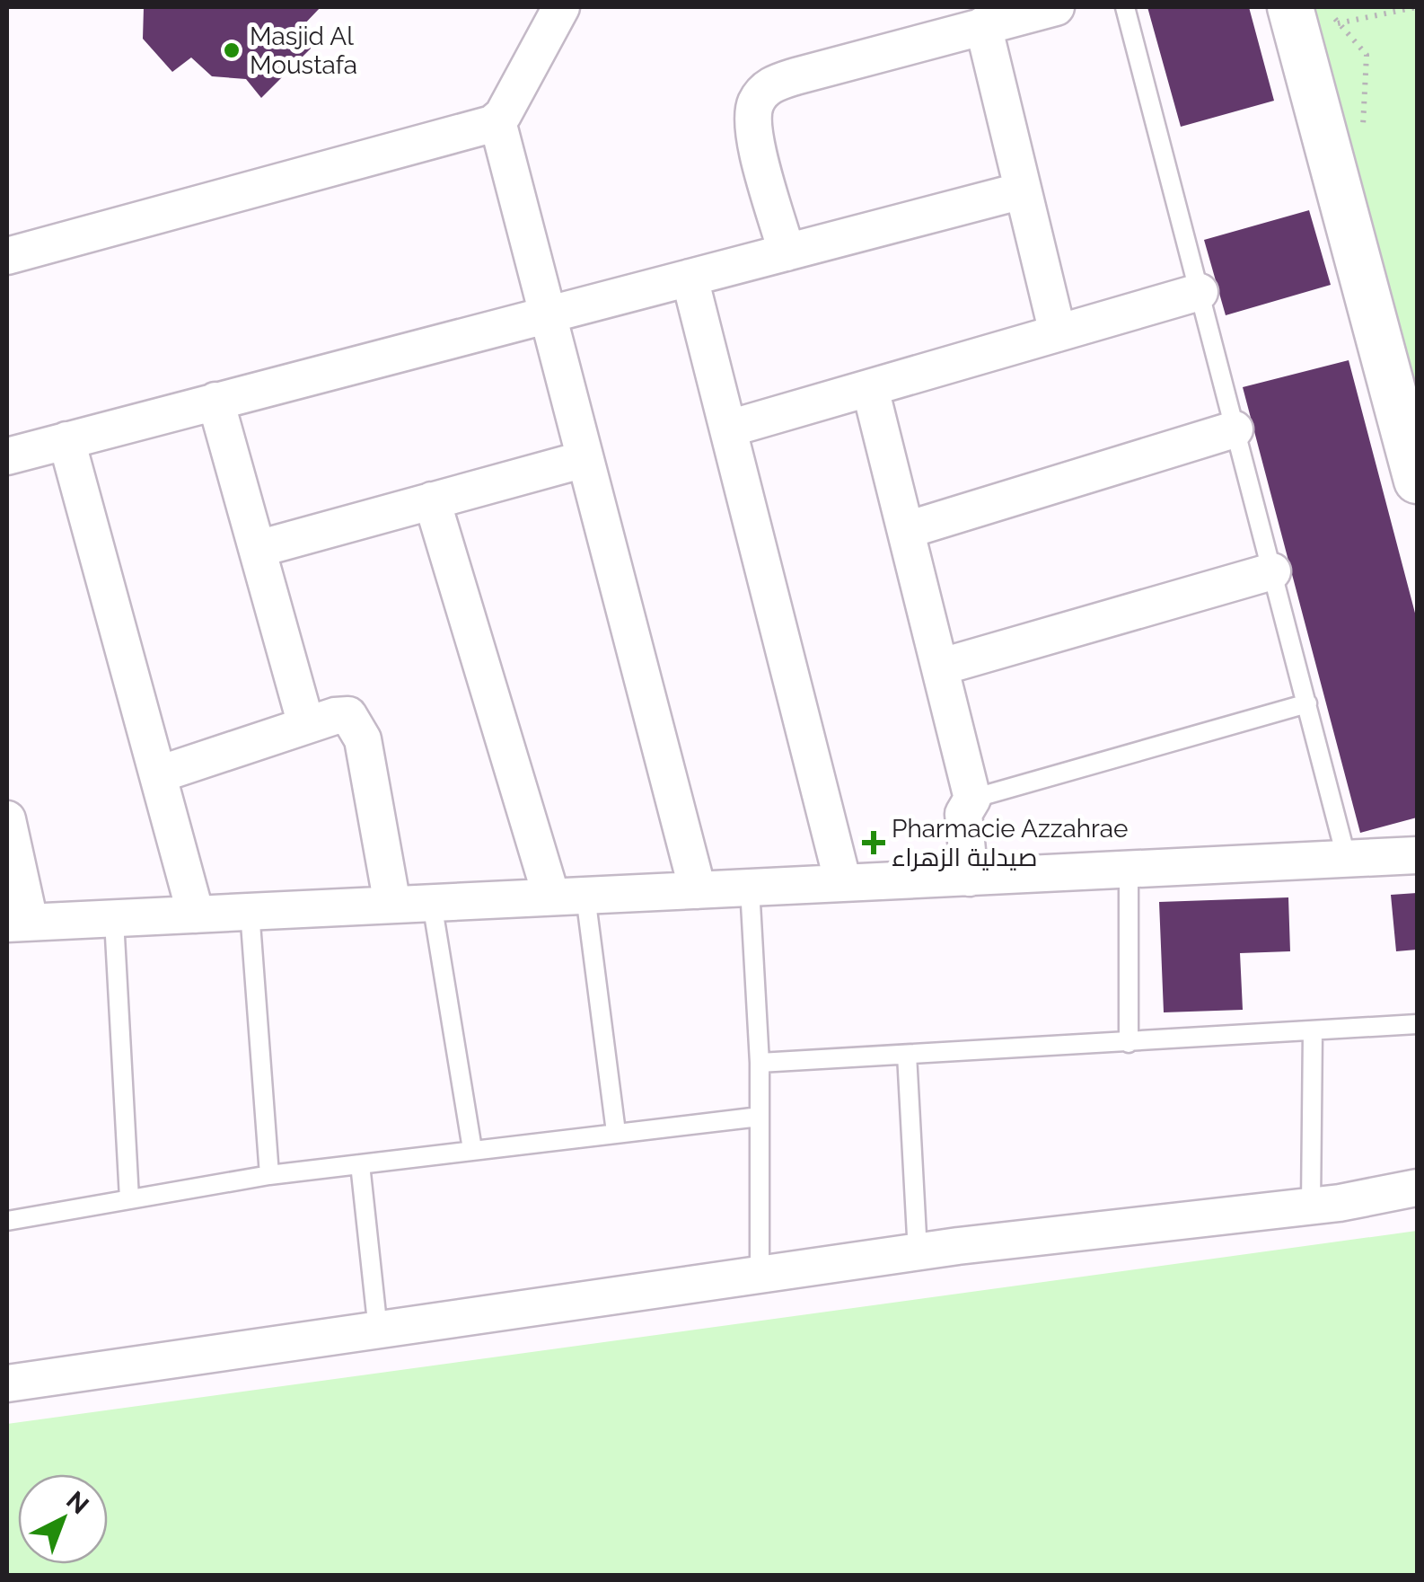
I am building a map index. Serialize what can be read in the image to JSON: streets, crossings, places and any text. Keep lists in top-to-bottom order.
{
  "places": {
    "other": ["Masjid Al Moustafa"],
    "health": ["Pharmacie Azzahrae صيدلية الزهراء"]
  },
  "north": "top right"
}
